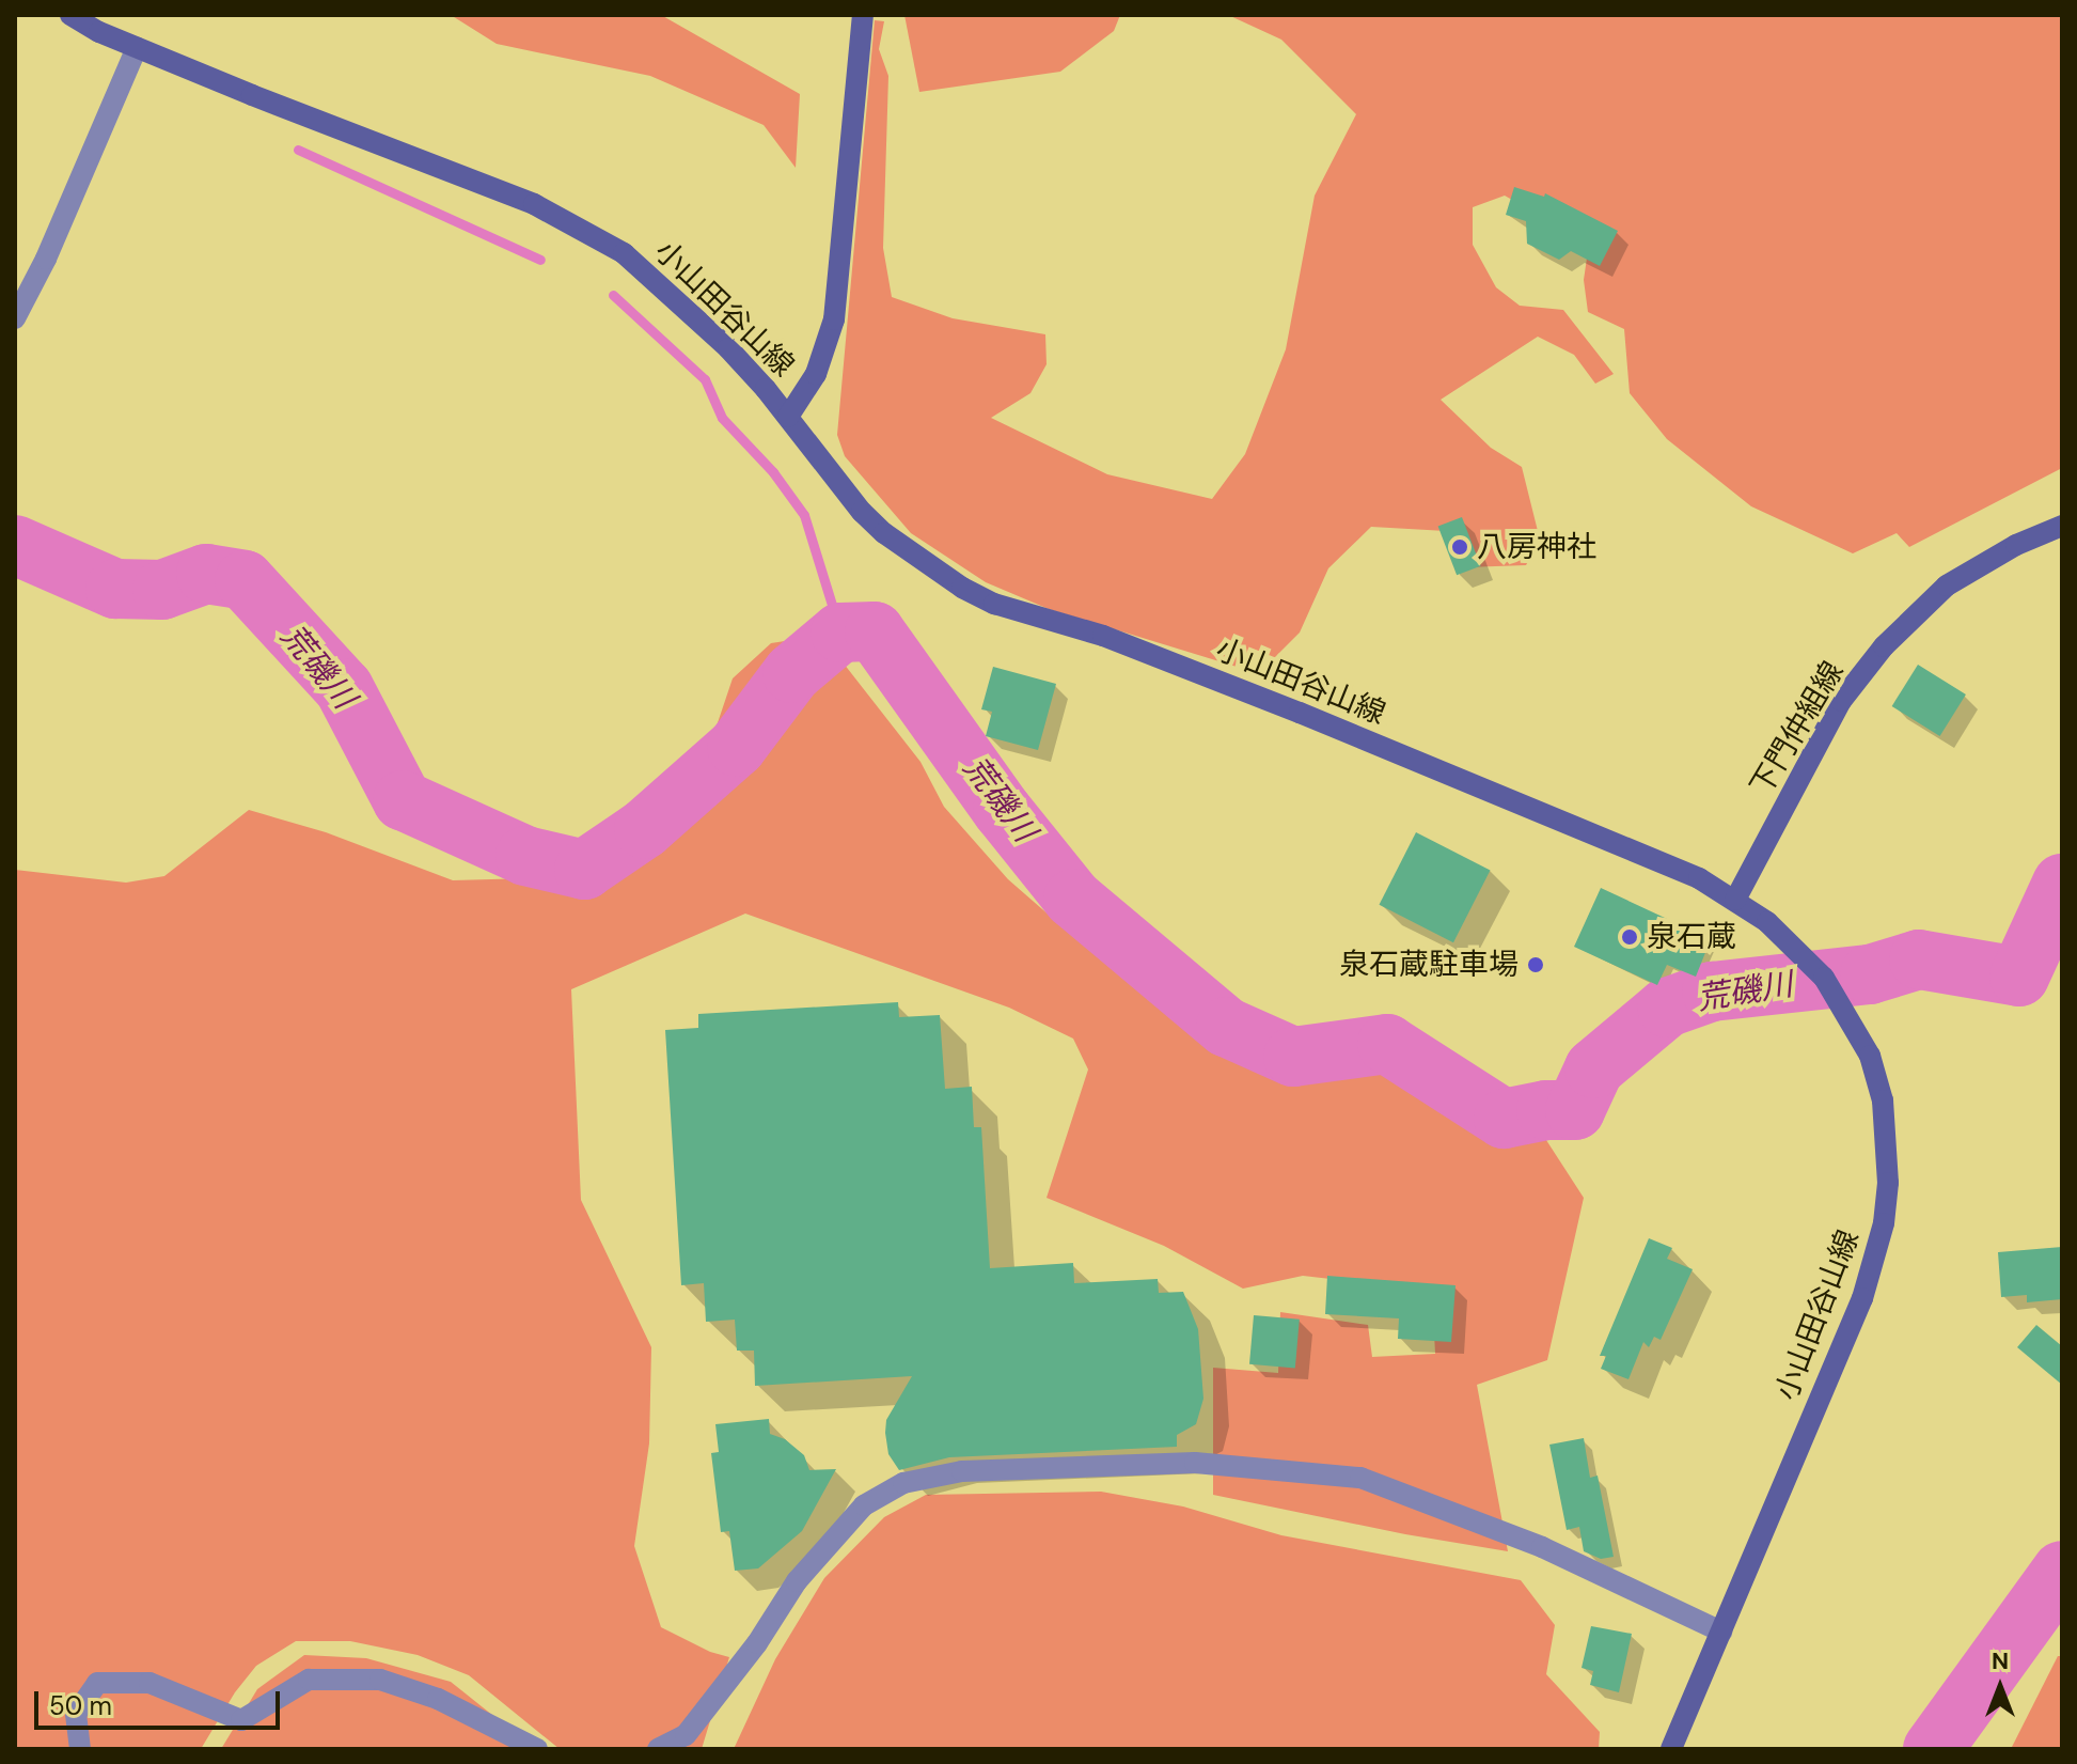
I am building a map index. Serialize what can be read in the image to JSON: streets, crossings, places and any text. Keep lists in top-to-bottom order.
{
  "streets": {
    "main road": ["小山田谷山線", "下門仲組線"]
  },
  "crossings": [
    ["小山田谷山線", "下門仲組線"]
  ],
  "water": ["荒磯川"],
  "places": ["八房神社", "泉石蔵", "泉石蔵駐車場"],
  "scale_bar": "50 m",
  "north": "top"
}
